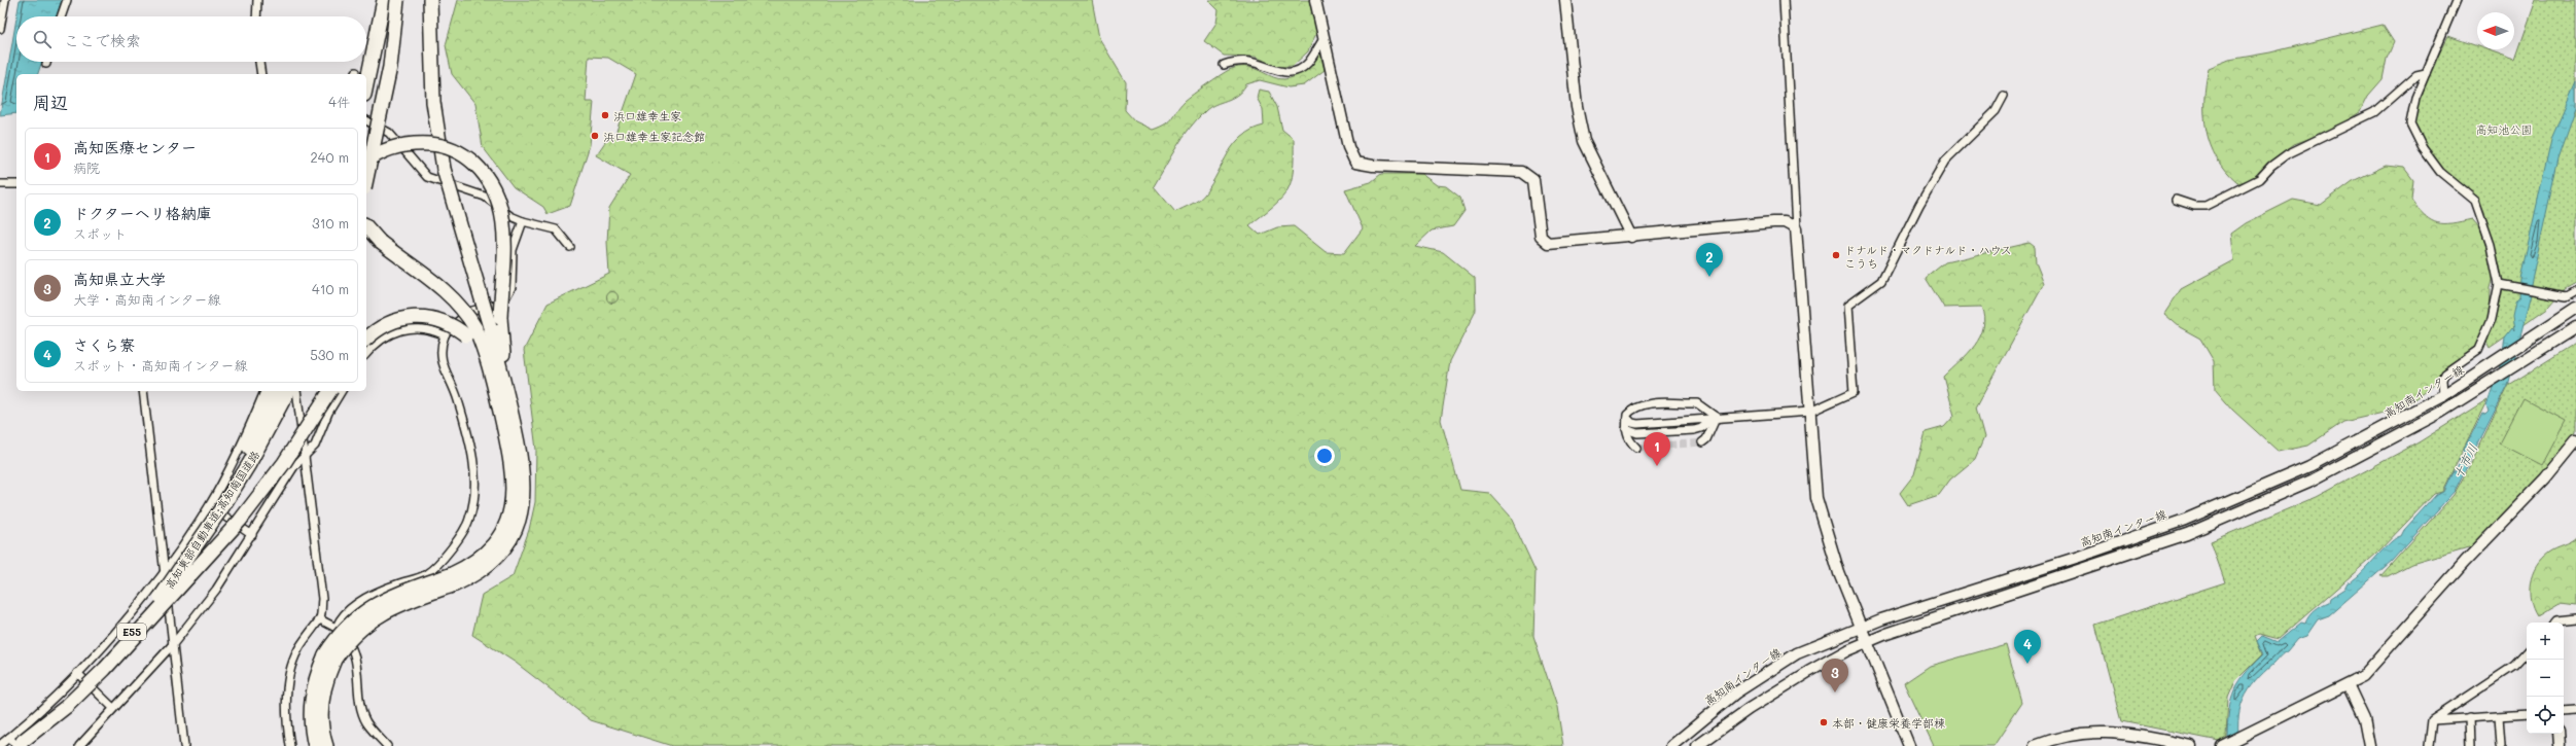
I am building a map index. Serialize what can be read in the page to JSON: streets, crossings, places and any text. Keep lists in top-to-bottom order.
{
  "streets": {
    "highway": ["高知東部自動車道;高知南国道路", "E55"],
    "street": ["高知南インター線"]
  },
  "water": ["十市川"],
  "parks": ["高知池公園"],
  "places": [
    "浜口雄幸生家",
    "浜口雄幸生家記念館",
    "ドナルド・マクドナルド・ハウス こうち",
    "本部・健康栄養学部棟"
  ],
  "north": "left",
  "page": {
    "search": "ここで検索",
    "heading": ["周辺", "4件"],
    "list": [
      {
        "mark": "1",
        "name": "高知医療センター",
        "note": "病院",
        "value": "240 m"
      },
      {
        "mark": "2",
        "name": "ドクターヘリ格納庫",
        "note": "スポット",
        "value": "310 m"
      },
      {
        "mark": "3",
        "name": "高知県立大学",
        "note": "大学 · 高知南インター線",
        "value": "410 m"
      },
      {
        "mark": "4",
        "name": "さくら寮",
        "note": "スポット · 高知南インター線",
        "value": "530 m"
      }
    ],
    "pins": [
      "2",
      "1",
      "4",
      "3"
    ],
    "map_buttons": ["+", "−"]
  }
}
